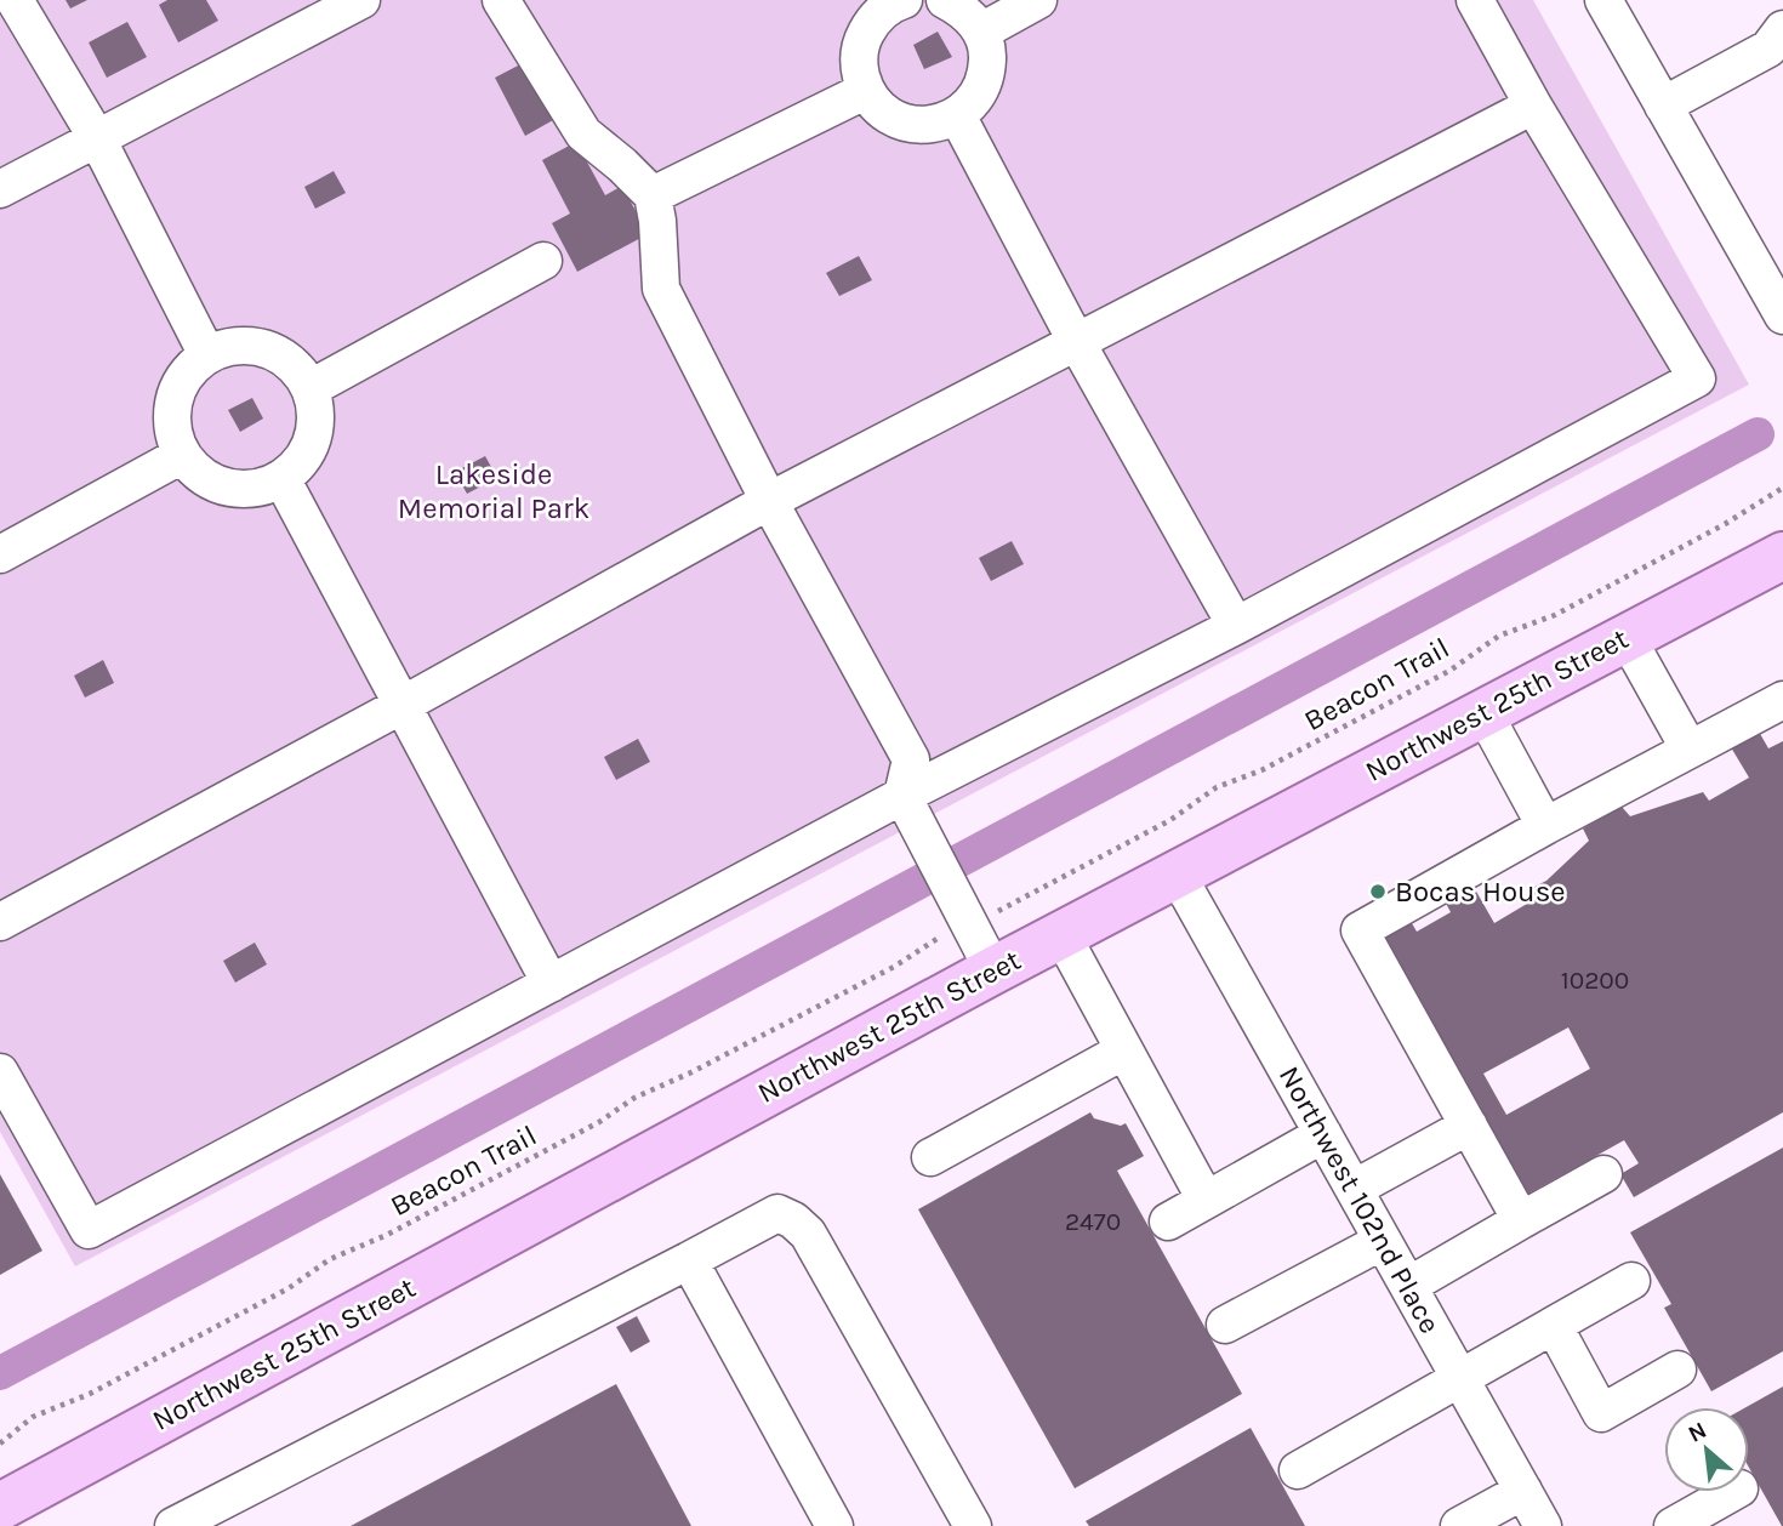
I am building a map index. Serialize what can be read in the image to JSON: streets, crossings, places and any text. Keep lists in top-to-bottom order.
{
  "streets": {
    "main road": ["Northwest 25th Street"],
    "street": ["Northwest 102nd Place"],
    "path": ["Beacon Trail"]
  },
  "crossings": [
    ["Northwest 25th Street", "Northwest 102nd Place"]
  ],
  "parks": ["Lakeside Memorial Park"],
  "places": ["Bocas House"],
  "house_numbers": ["10200", "2470"],
  "north": "top left"
}
